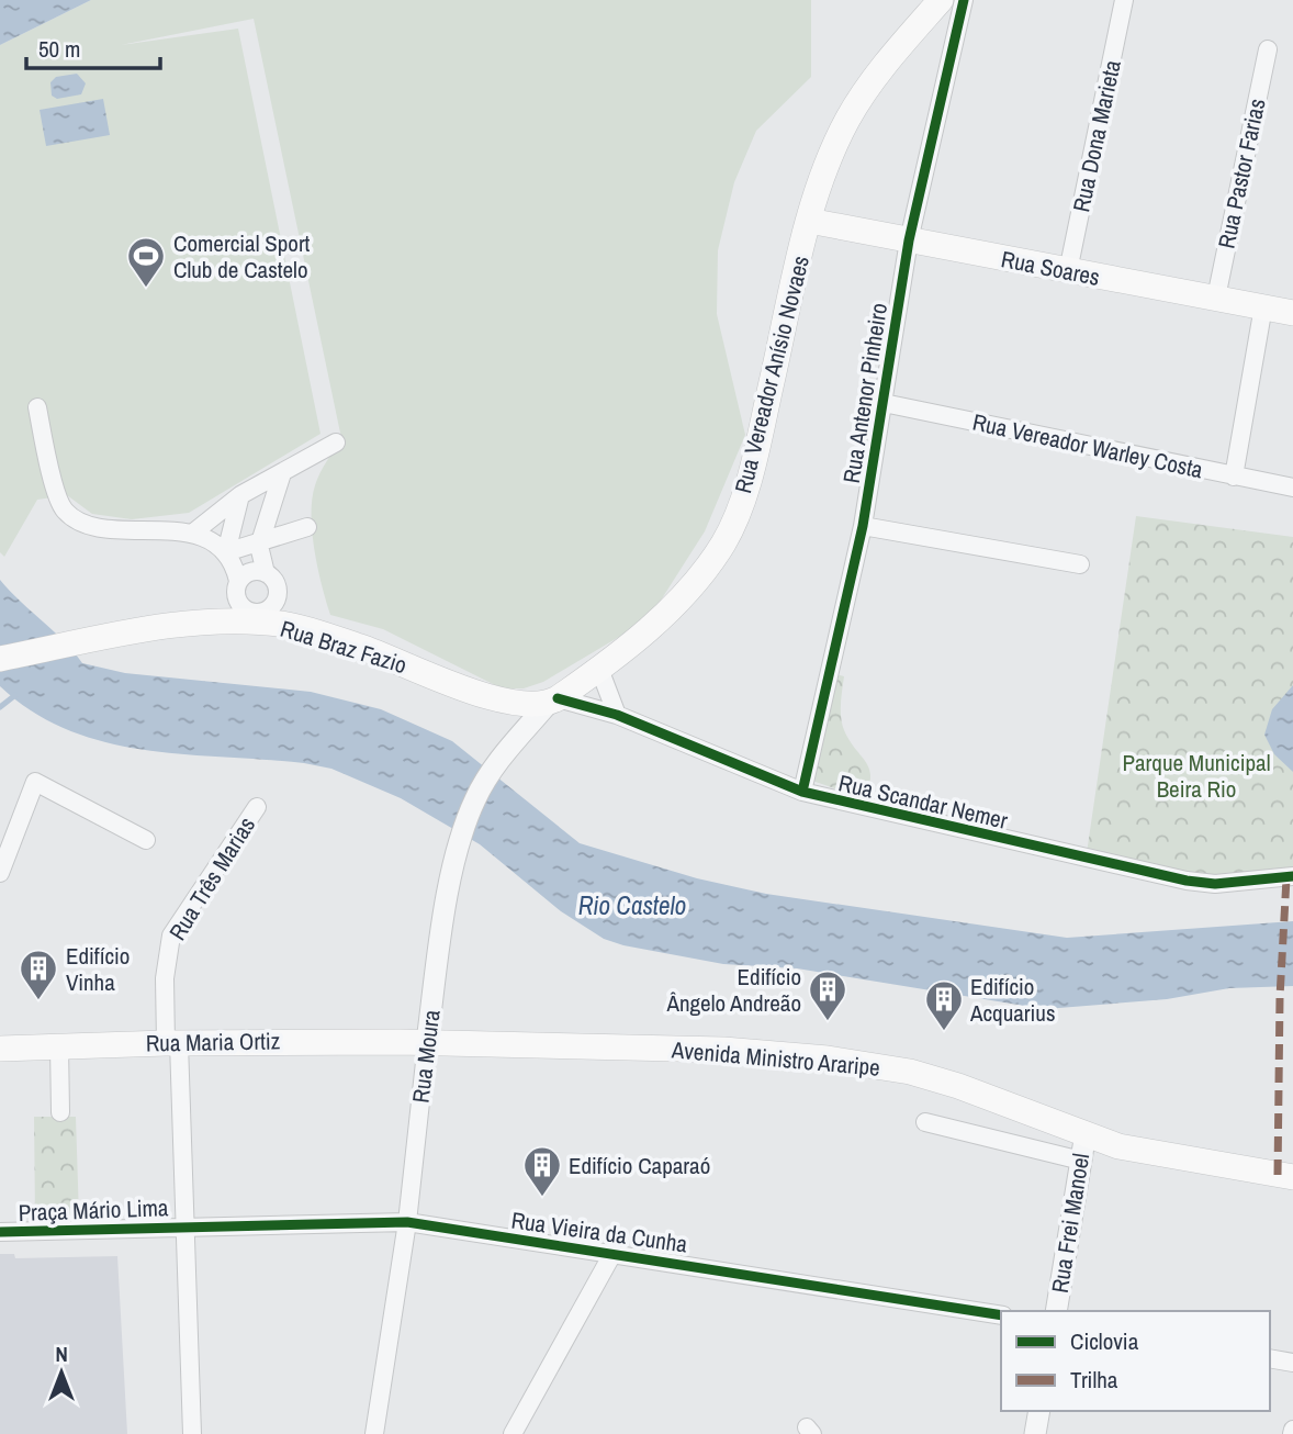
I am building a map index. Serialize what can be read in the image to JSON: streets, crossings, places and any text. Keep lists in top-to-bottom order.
{
  "streets": {
    "main road": [
      "Rua Soares",
      "Rua Vereador Anísio Novaes",
      "Rua Braz Fazio",
      "Rua Maria Ortiz",
      "Avenida Ministro Araripe"
    ],
    "street": [
      "Rua Dona Marieta",
      "Rua Pastor Farias",
      "Rua Antenor Pinheiro",
      "Rua Vereador Warley Costa",
      "Rua Scandar Nemer",
      "Rua Três Marias",
      "Rua Moura",
      "Praça Mário Lima",
      "Rua Frei Manoel",
      "Rua Vieira da Cunha"
    ]
  },
  "crossings": [
    ["Rua Dona Marieta", "Rua Soares"],
    ["Rua Pastor Farias", "Rua Soares"],
    ["Rua Soares", "Rua Vereador Anísio Novaes"],
    ["Rua Soares", "Rua Antenor Pinheiro"],
    ["Rua Vereador Anísio Novaes", "Rua Braz Fazio"],
    ["Rua Vereador Anísio Novaes", "Rua Scandar Nemer"],
    ["Rua Vereador Anísio Novaes", "Rua Moura"],
    ["Rua Antenor Pinheiro", "Rua Vereador Warley Costa"],
    ["Rua Antenor Pinheiro", "Rua Scandar Nemer"],
    ["Rua Braz Fazio", "Rua Scandar Nemer"],
    ["Rua Braz Fazio", "Rua Moura"],
    ["Rua Scandar Nemer", "Rua Moura"],
    ["Rua Três Marias", "Rua Maria Ortiz"],
    ["Rua Três Marias", "Praça Mário Lima"],
    ["Rua Três Marias", "Rua Vieira da Cunha"],
    ["Rua Maria Ortiz", "Rua Moura"],
    ["Rua Maria Ortiz", "Avenida Ministro Araripe"],
    ["Rua Moura", "Avenida Ministro Araripe"],
    ["Rua Moura", "Rua Vieira da Cunha"],
    ["Avenida Ministro Araripe", "Rua Frei Manoel"],
    ["Praça Mário Lima", "Rua Vieira da Cunha"]
  ],
  "water": ["Rio Castelo"],
  "parks": ["Parque Municipal Beira Rio"],
  "places": {
    "sports": ["Comercial Sport Club de Castelo"],
    "building": [
      "Edifício Vinha",
      "Edifício Ângelo Andreão",
      "Edifício Acquarius",
      "Edifício Caparaó"
    ]
  },
  "legend": ["Ciclovia", "Trilha"],
  "scale_bar": "50 m",
  "north": "top"
}
